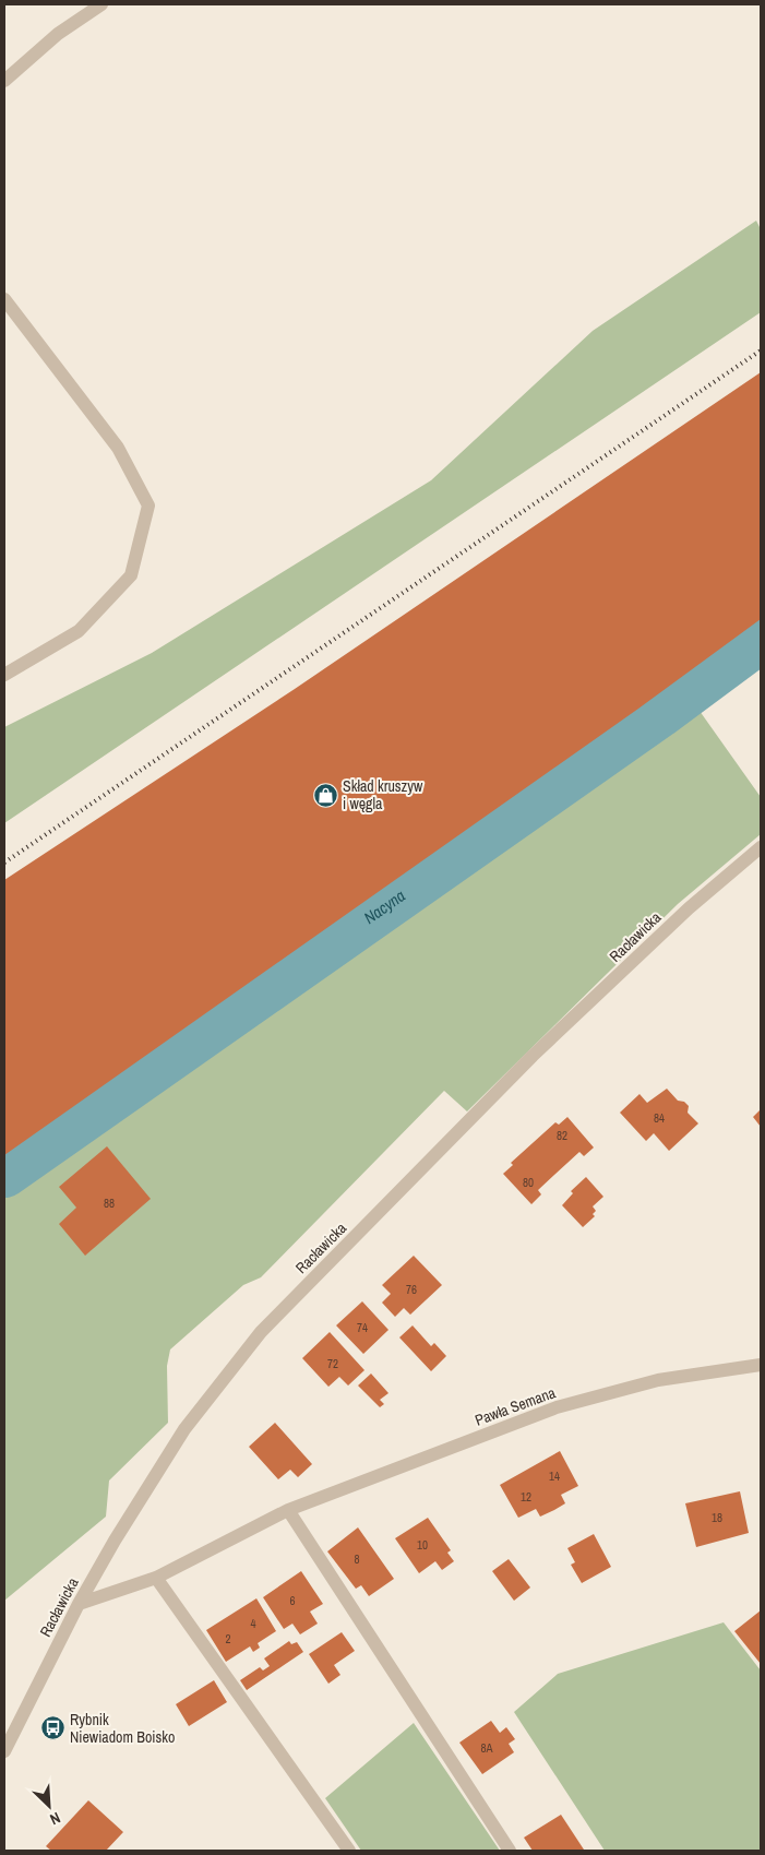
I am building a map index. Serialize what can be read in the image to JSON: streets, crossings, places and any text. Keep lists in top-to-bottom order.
{
  "streets": {
    "street": ["Racławicka", "Pawła Semana"]
  },
  "crossings": [
    ["Racławicka", "Pawła Semana"]
  ],
  "water": ["Nacyna"],
  "places": {
    "shop": ["Skład kruszyw i węgla"],
    "bus stop": ["Rybnik Niewiadom Boisko"]
  },
  "house_numbers": [
    "84",
    "82",
    "80",
    "88",
    "76",
    "74",
    "72",
    "14",
    "12",
    "18",
    "10",
    "8",
    "6",
    "4",
    "2",
    "8A"
  ],
  "north": "bottom right"
}
